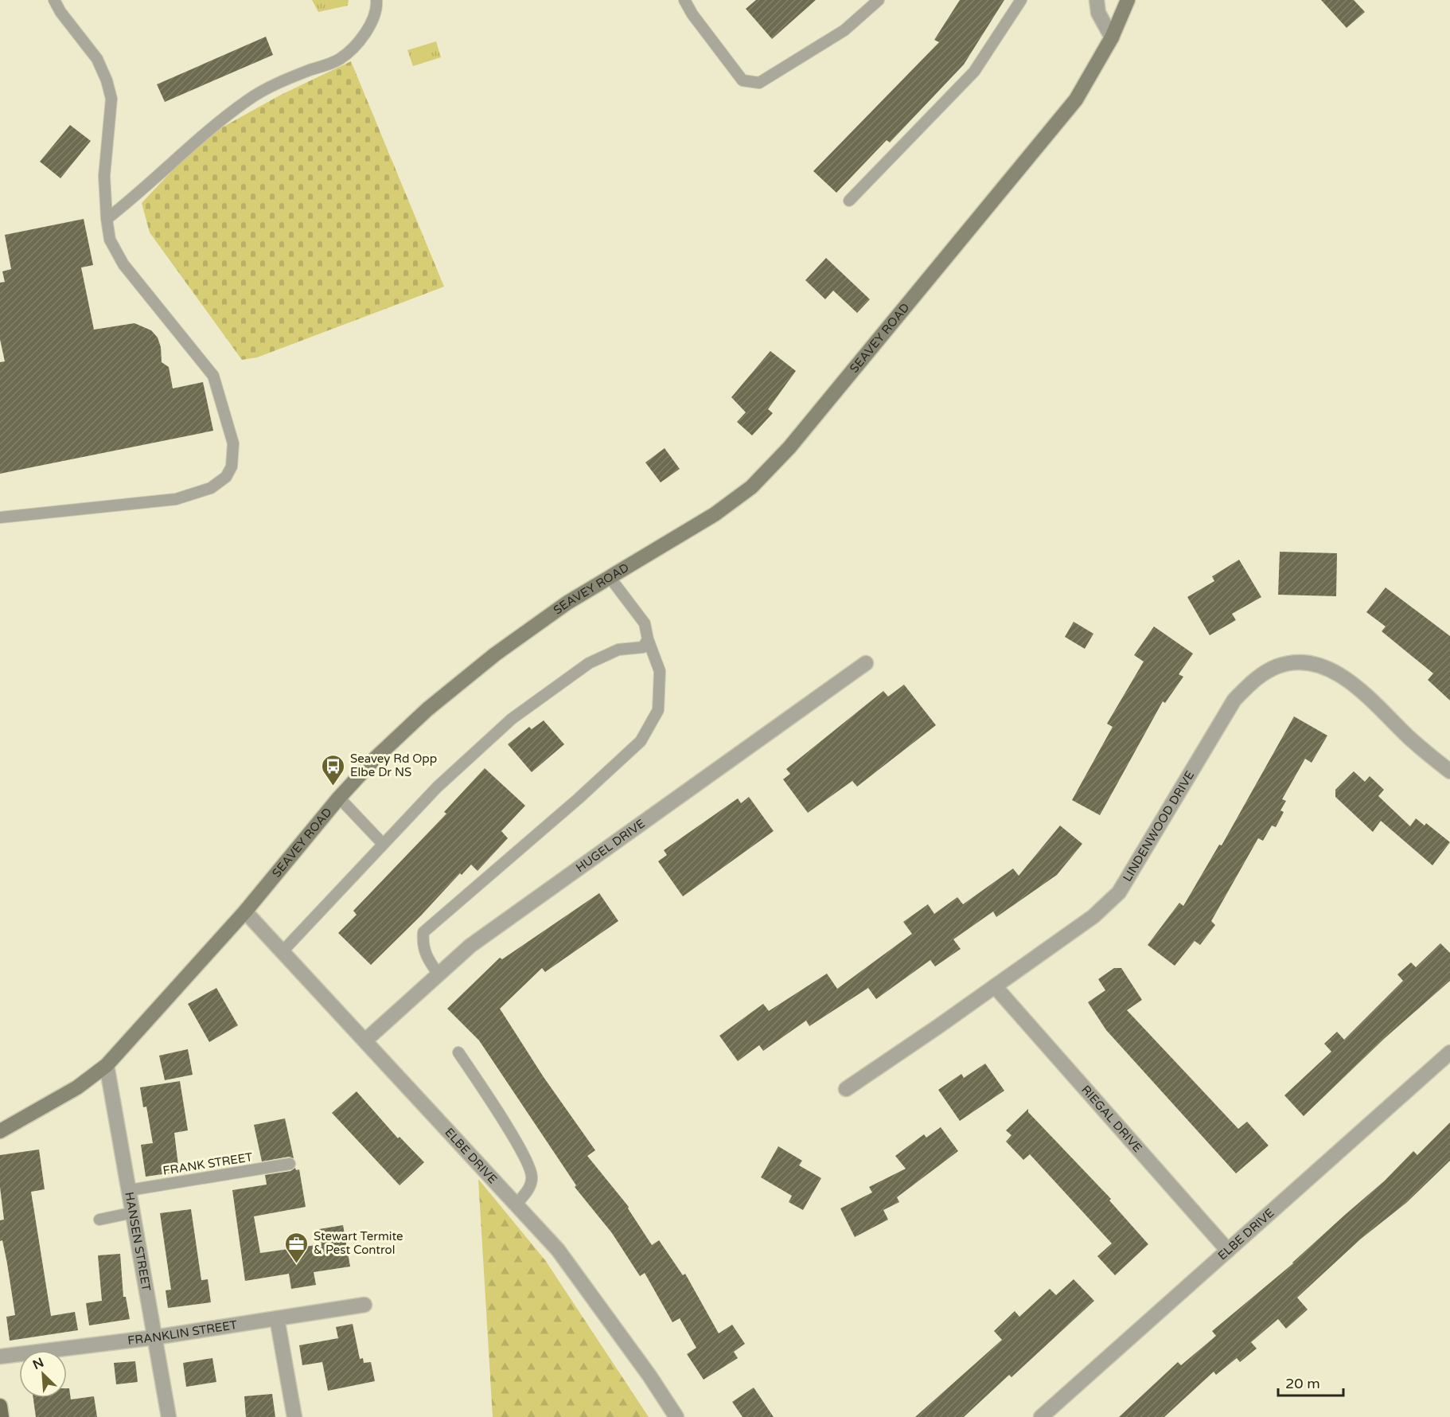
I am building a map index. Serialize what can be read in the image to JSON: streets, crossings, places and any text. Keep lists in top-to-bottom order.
{
  "streets": {
    "street": [
      "SEAVEY ROAD",
      "LINDENWOOD DRIVE",
      "HUGEL DRIVE",
      "RIEGAL DRIVE",
      "ELBE DRIVE",
      "HANSEN STREET",
      "FRANKLIN STREET"
    ],
    "lane": ["FRANK STREET"]
  },
  "crossings": [
    ["SEAVEY ROAD", "ELBE DRIVE"],
    ["SEAVEY ROAD", "HANSEN STREET"],
    ["LINDENWOOD DRIVE", "RIEGAL DRIVE"],
    ["HUGEL DRIVE", "ELBE DRIVE"],
    ["RIEGAL DRIVE", "ELBE DRIVE"],
    ["FRANK STREET", "HANSEN STREET"],
    ["HANSEN STREET", "FRANKLIN STREET"]
  ],
  "places": {
    "bus stop": ["Seavey Rd Opp Elbe Dr NS"],
    "office": ["Stewart Termite & Pest Control"]
  },
  "scale_bar": "20 m",
  "north": "top left"
}
